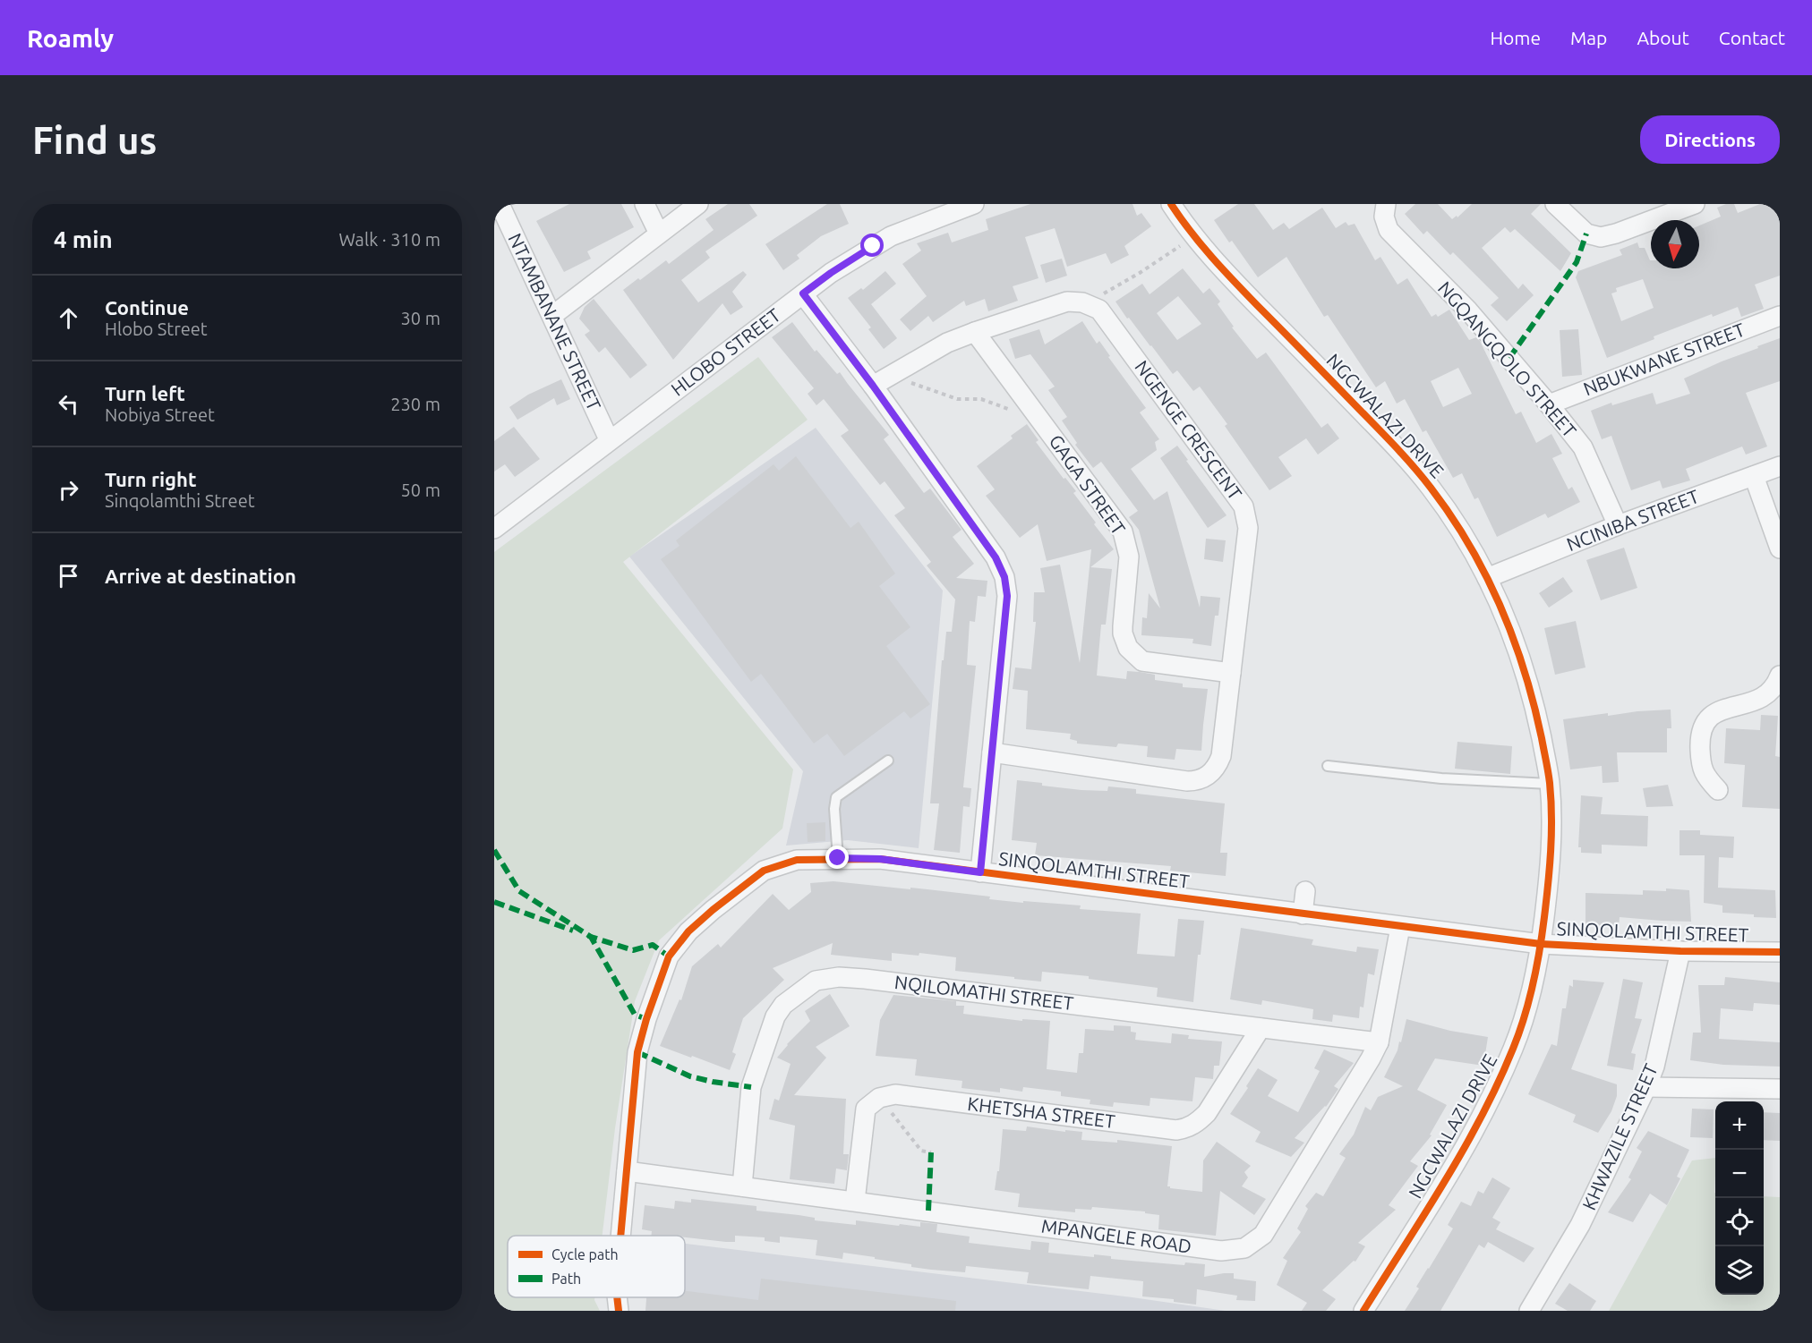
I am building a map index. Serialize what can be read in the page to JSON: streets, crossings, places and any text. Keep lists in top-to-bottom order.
{
  "streets": {
    "street": [
      "NTAMBANANE STREET",
      "HLOBO STREET",
      "NGQANGQOLO STREET",
      "NBUKWANE STREET",
      "NGCWALAZI DRIVE",
      "NGENGE CRESCENT",
      "GAGA STREET",
      "NCINIBA STREET",
      "SINQOLAMTHI STREET",
      "NQILOMATHI STREET",
      "KHETSHA STREET",
      "KHWAZILE STREET",
      "MPANGELE ROAD"
    ]
  },
  "crossings": [
    ["NTAMBANANE STREET", "HLOBO STREET"],
    ["NGQANGQOLO STREET", "NBUKWANE STREET"],
    ["NGQANGQOLO STREET", "NCINIBA STREET"],
    ["NGCWALAZI DRIVE", "NCINIBA STREET"],
    ["NGCWALAZI DRIVE", "SINQOLAMTHI STREET"],
    ["NGENGE CRESCENT", "GAGA STREET"],
    ["SINQOLAMTHI STREET", "KHWAZILE STREET"],
    ["SINQOLAMTHI STREET", "MPANGELE ROAD"],
    ["NQILOMATHI STREET", "KHETSHA STREET"],
    ["NQILOMATHI STREET", "MPANGELE ROAD"]
  ],
  "legend": ["Cycle path", "Path"],
  "north": "bottom",
  "page": {
    "header": "Roamly",
    "nav": [
      "Home",
      "Map",
      "About",
      "Contact"
    ],
    "buttons": "Directions",
    "title": "Find us",
    "heading": ["4 min", "Walk · 310 m"],
    "list": [
      ["Continue", "Hlobo Street", "30 m"],
      ["Turn left", "Nobiya Street", "230 m"],
      ["Turn right", "Sinqolamthi Street", "50 m"],
      "Arrive at destination"
    ],
    "map_buttons": ["+", "−"]
  }
}
